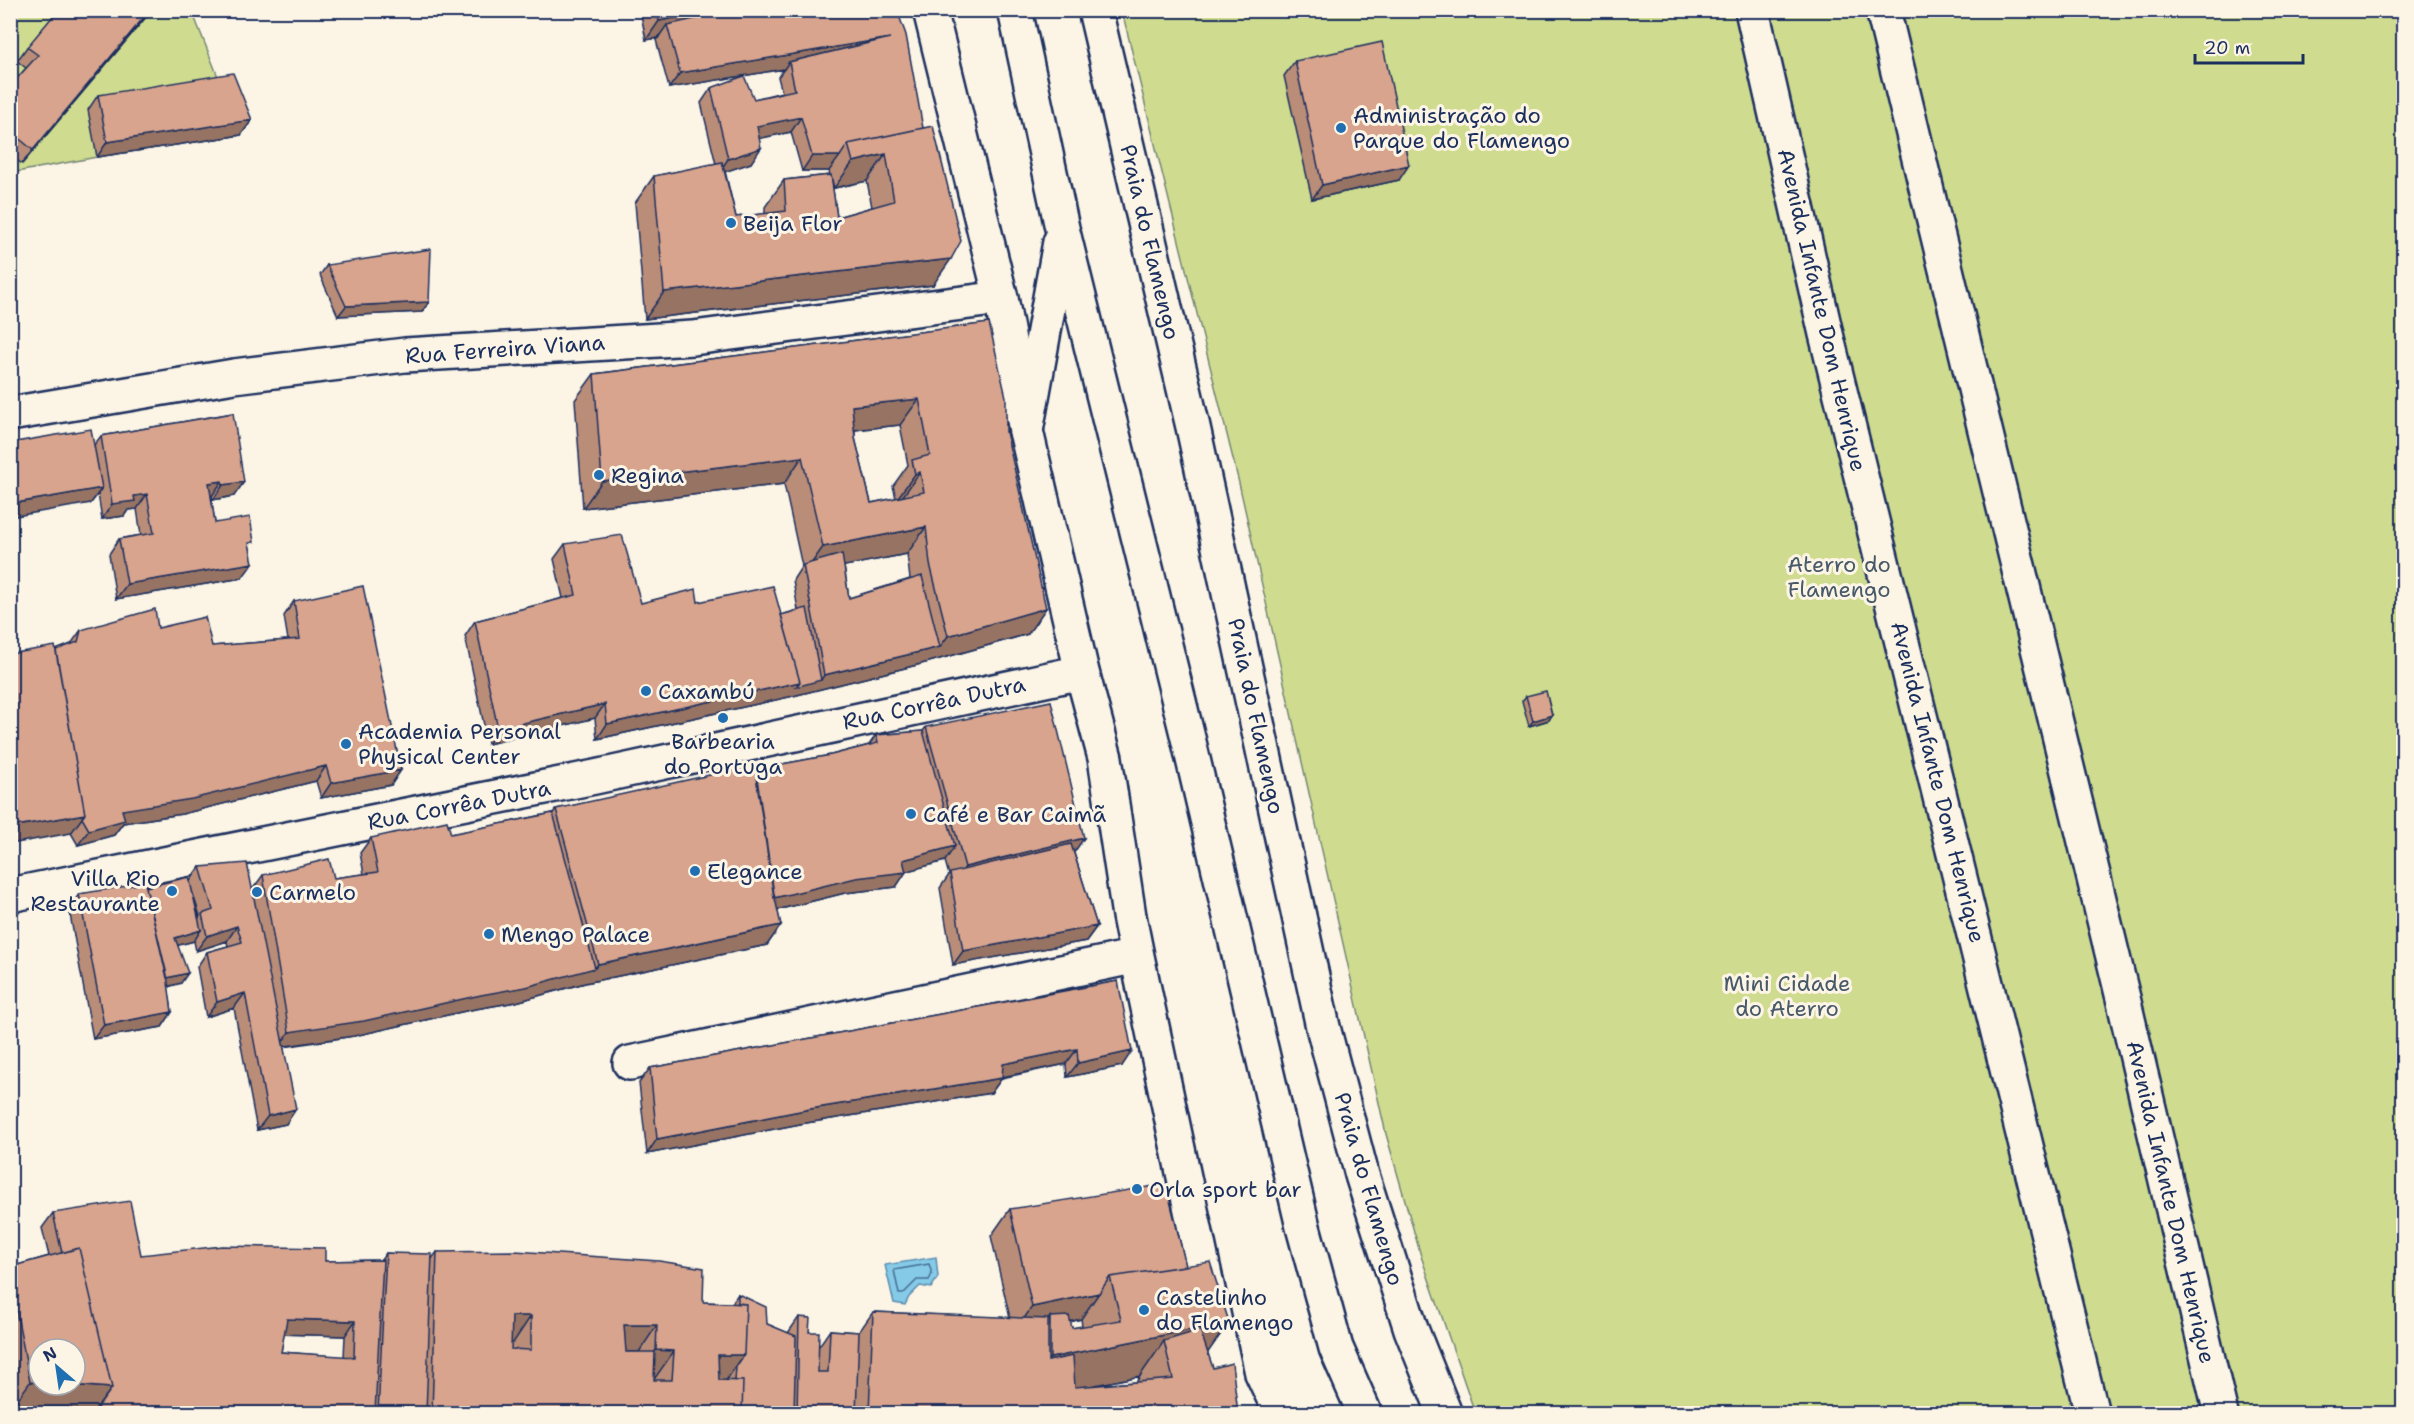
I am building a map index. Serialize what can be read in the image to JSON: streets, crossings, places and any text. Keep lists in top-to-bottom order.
{
  "streets": {
    "main road": [
      "Praia do Flamengo",
      "Avenida Infante Dom Henrique",
      "Rua Ferreira Viana",
      "Rua Corrêa Dutra"
    ]
  },
  "parks": ["Aterro do Flamengo", "Mini Cidade do Aterro"],
  "places": [
    "Administração do Parque do Flamengo",
    "Beija Flor",
    "Regina",
    "Caxambú",
    "Barbearia do Portuga",
    "Academia Personal Physical Center",
    "Café e Bar Caimã",
    "Elegance",
    "Villa Rio Restaurante",
    "Carmelo",
    "Mengo Palace",
    "Orla sport bar",
    "Castelinho do Flamengo"
  ],
  "scale_bar": "20 m",
  "north": "top left"
}
